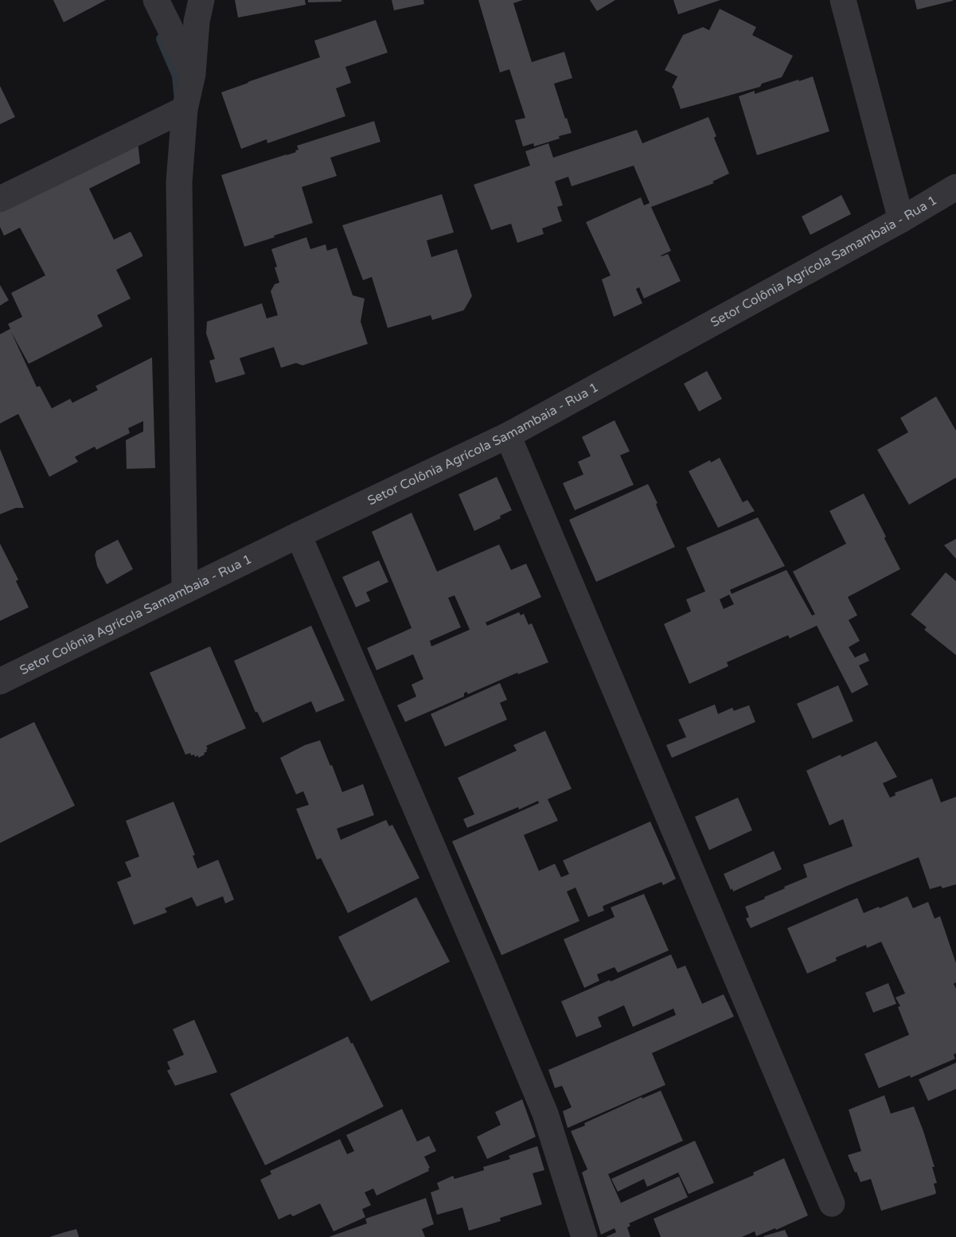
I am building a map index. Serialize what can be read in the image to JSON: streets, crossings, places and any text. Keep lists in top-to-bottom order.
{
  "streets": {
    "street": ["Setor Colônia Agrícola Samambaia - Rua 1"]
  }
}
